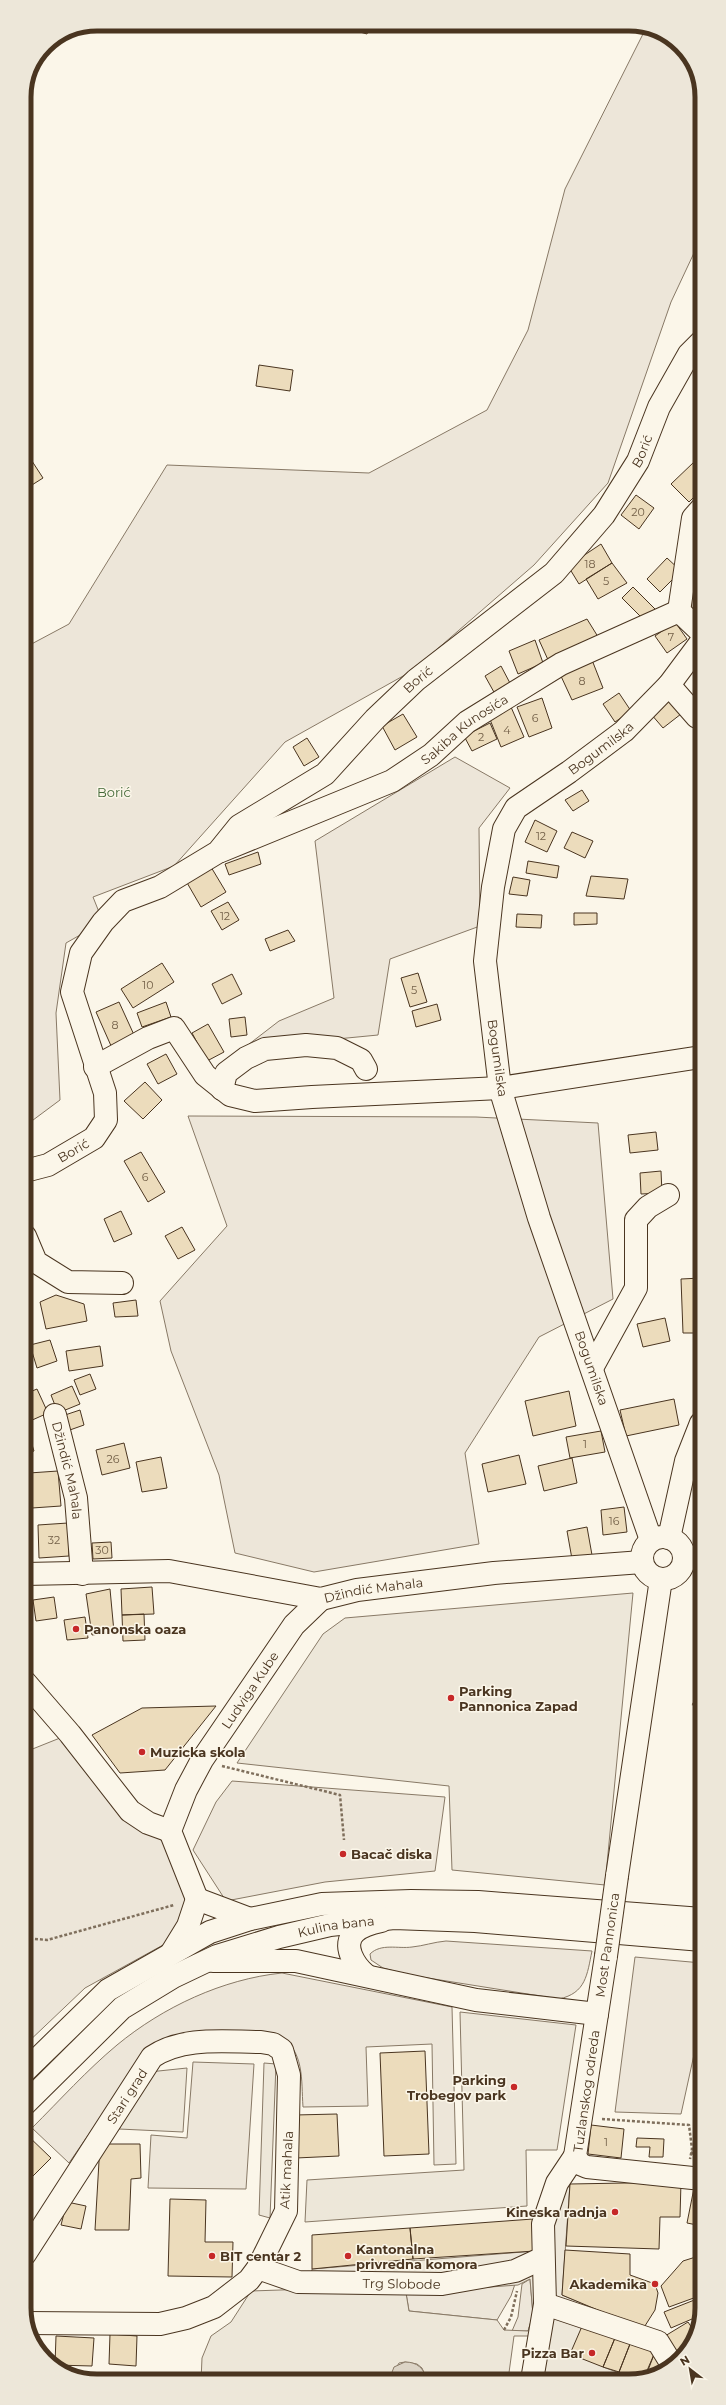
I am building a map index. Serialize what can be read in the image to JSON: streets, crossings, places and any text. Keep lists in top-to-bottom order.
{
  "streets": {
    "street": [
      "Borić",
      "Sakiba Kunosića",
      "Bogumilska",
      "Džindić Mahala",
      "Ludviga Kube",
      "Kulina bana",
      "Most Pannonica",
      "Tuzlanskog odreda",
      "Stari grad",
      "Atik mahala",
      "Trg Slobode"
    ]
  },
  "crossings": [
    ["Borić", "Sakiba Kunosića"],
    ["Bogumilska", "Džindić Mahala"],
    ["Bogumilska", "Most Pannonica"],
    ["Džindić Mahala", "Ludviga Kube"],
    ["Džindić Mahala", "Most Pannonica"],
    ["Most Pannonica", "Tuzlanskog odreda"],
    ["Stari grad", "Atik mahala"],
    ["Atik mahala", "Trg Slobode"]
  ],
  "parks": ["Borić"],
  "places": [
    "Panonska oaza",
    "Parking Pannonica Zapad",
    "Muzicka skola",
    "Bacač diska",
    "Parking Trobegov park",
    "Kineska radnja",
    "BIT centar 2",
    "Kantonalna privredna komora",
    "Akademika",
    "Pizza Bar"
  ],
  "house_numbers": [
    "20",
    "18",
    "5",
    "7",
    "8",
    "6",
    "4",
    "2",
    "12",
    "12",
    "10",
    "5",
    "8",
    "6",
    "1",
    "26",
    "16",
    "32",
    "30",
    "1"
  ],
  "north": "top left"
}
